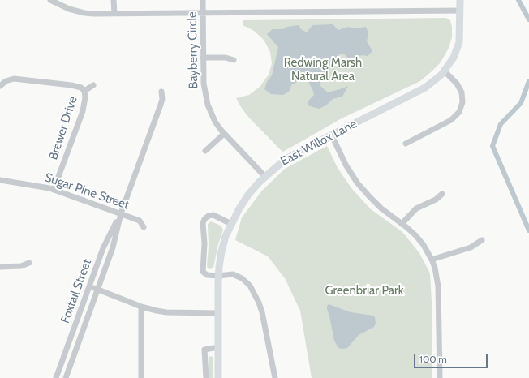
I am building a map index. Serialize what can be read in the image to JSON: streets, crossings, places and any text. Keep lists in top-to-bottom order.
{
  "streets": {
    "main road": ["East Willox Lane"],
    "street": [
      "Bayberry Circle",
      "Brewer Drive",
      "Sugar Pine Street",
      "Foxtail Street"
    ]
  },
  "crossings": [
    ["Bayberry Circle", "East Willox Lane"],
    ["Brewer Drive", "Sugar Pine Street"],
    ["Sugar Pine Street", "Foxtail Street"]
  ],
  "parks": ["Redwing Marsh Natural Area", "Greenbriar Park"],
  "scale_bar": "100 m"
}
